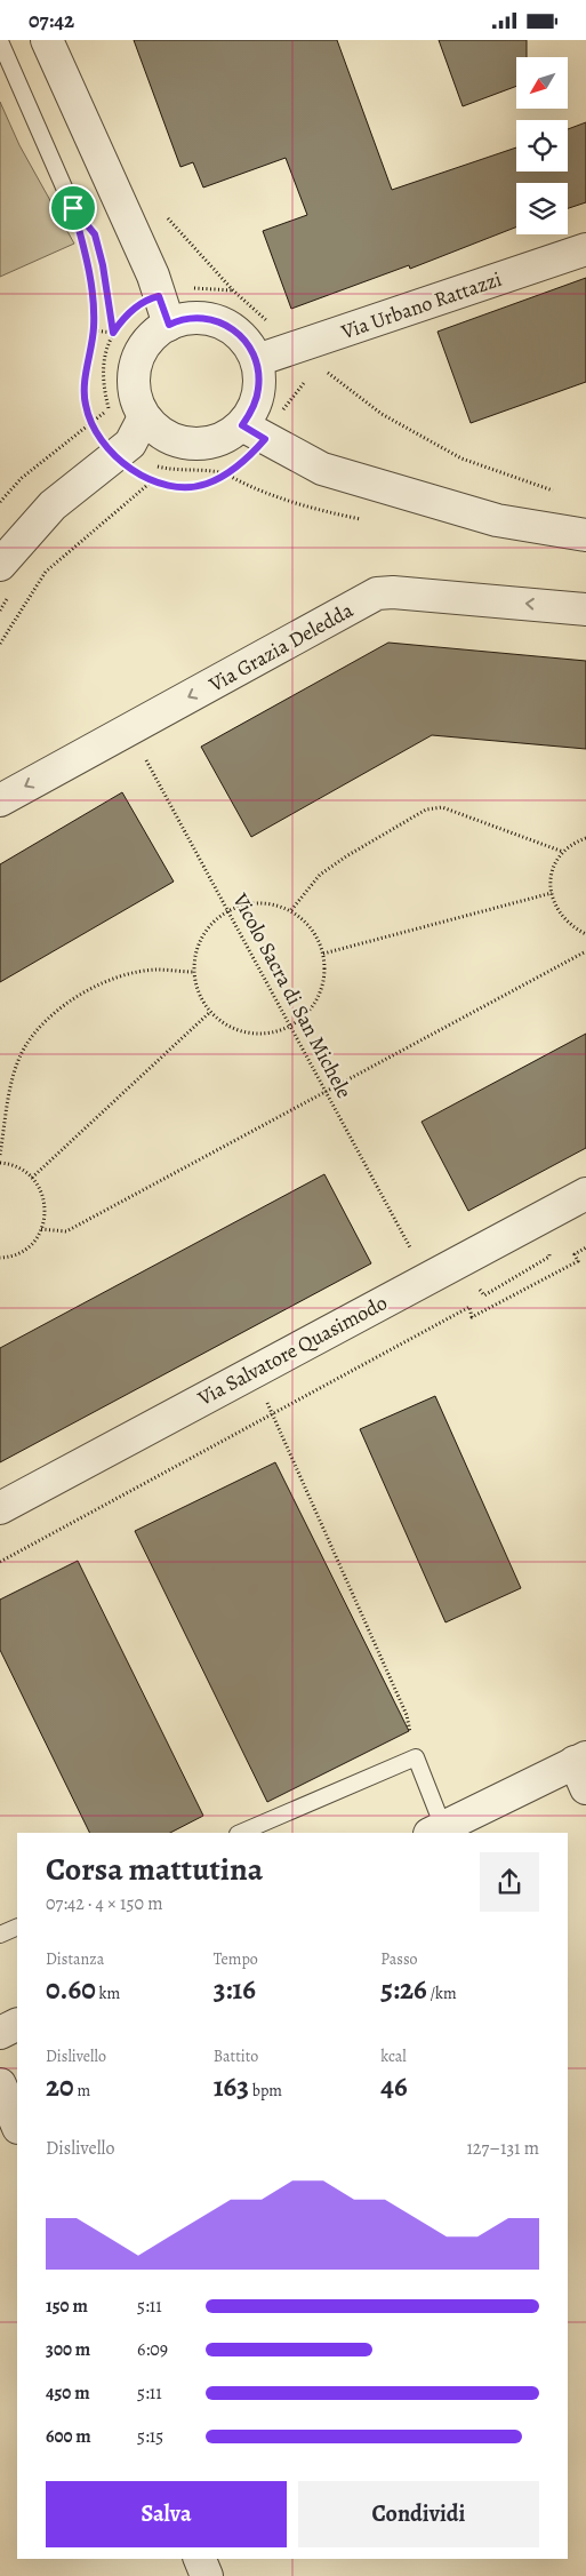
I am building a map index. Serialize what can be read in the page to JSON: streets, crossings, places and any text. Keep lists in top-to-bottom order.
{
  "streets": {
    "street": ["Via Urbano Rattazzi", "Via Grazia Deledda", "Via Salvatore Quasimodo"],
    "path": ["Vicolo Sacra di San Michele"]
  },
  "crossings": [
    ["Via Grazia Deledda", "Vicolo Sacra di San Michele"],
    ["Vicolo Sacra di San Michele", "Via Salvatore Quasimodo"]
  ],
  "one_way": ["Via Grazia Deledda"],
  "north": "bottom left",
  "page": {
    "status": "07:42",
    "heading": ["Corsa mattutina", "07:42 · 4 × 150 m"],
    "stats": [
      ["Distanza", "0.60 km"],
      ["Tempo", "3:16"],
      ["Passo", "5:26 /km"],
      ["Dislivello", "20 m"],
      ["Battito", "163 bpm"],
      ["kcal", "46"]
    ],
    "chart": ["Dislivello", "127–131 m"],
    "list": [
      {
        "name": "150 m",
        "note": "5:11"
      },
      {
        "name": "300 m",
        "note": "6:09"
      },
      {
        "name": "450 m",
        "note": "5:11"
      },
      {
        "name": "600 m",
        "note": "5:15"
      }
    ],
    "buttons": ["Salva", "Condividi"]
  }
}
